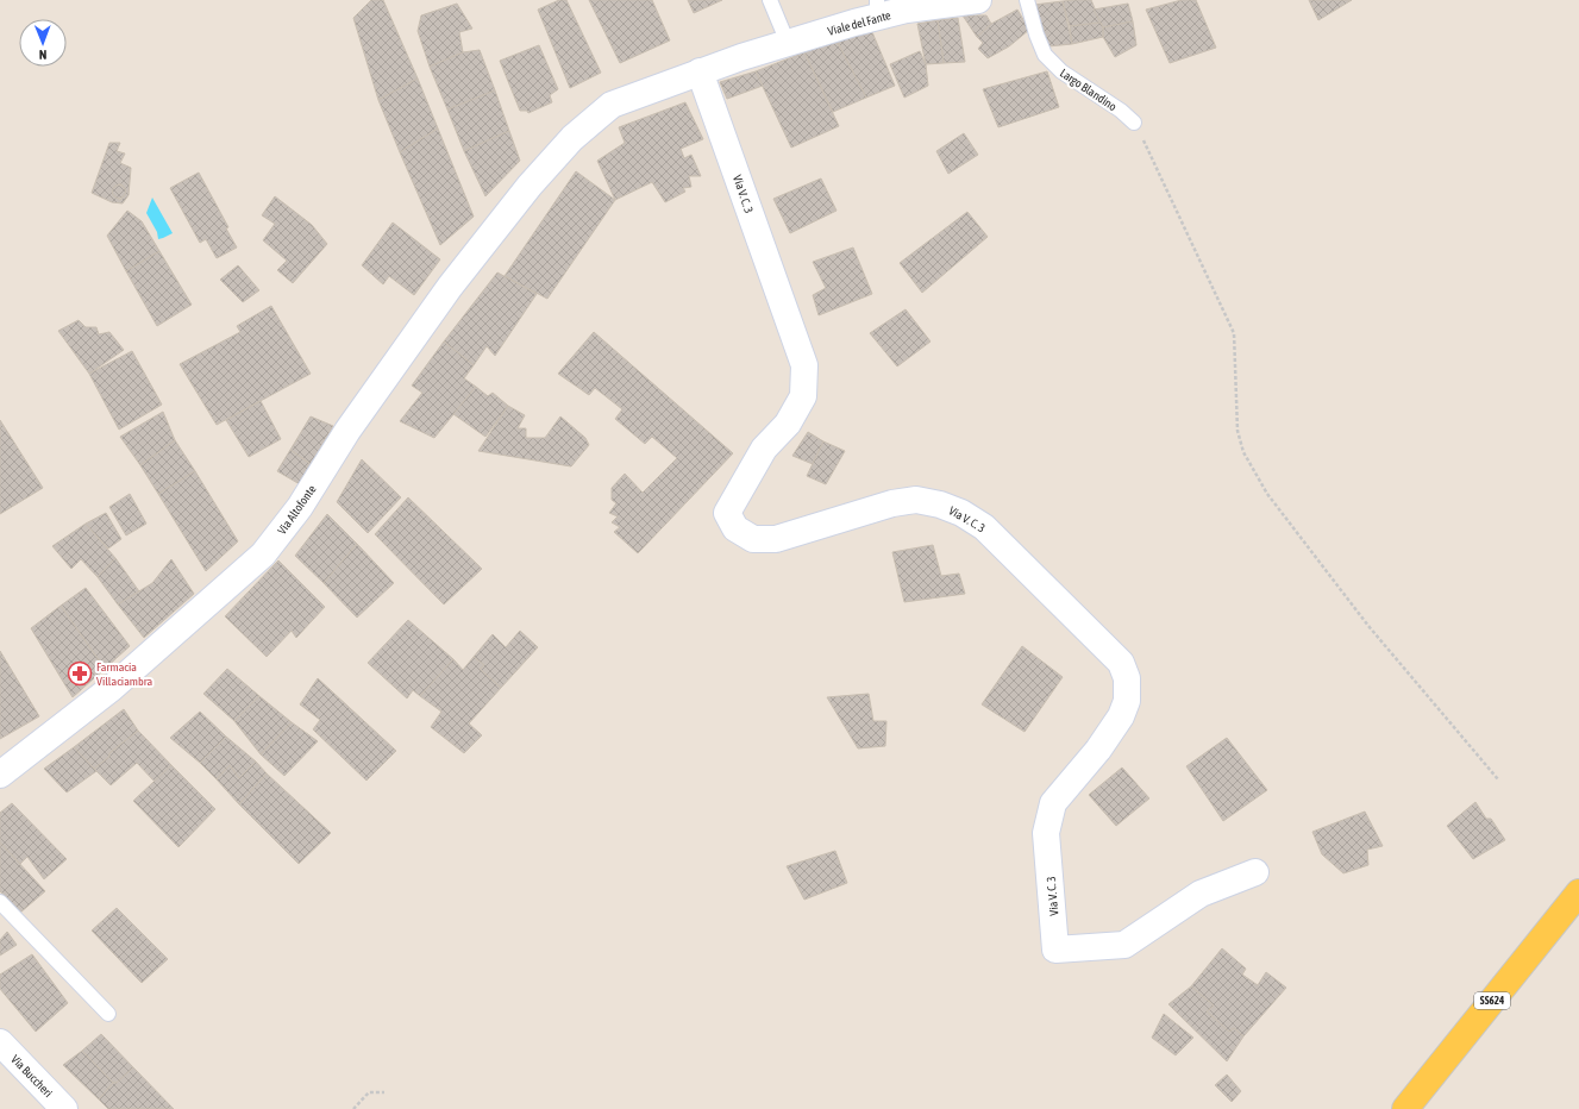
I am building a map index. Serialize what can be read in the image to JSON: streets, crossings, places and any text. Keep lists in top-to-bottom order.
{
  "streets": {
    "main road": ["SS624"],
    "street": [
      "Viale del Fante",
      "Via V. C. 3",
      "Via Altofonte",
      "Via Buccheri"
    ],
    "lane": ["Largo Blandino"]
  },
  "crossings": [
    ["Viale del Fante", "Via V. C. 3"],
    ["Viale del Fante", "Via Altofonte"],
    ["Via V. C. 3", "Via Altofonte"]
  ],
  "places": {
    "pharmacy": ["Farmacia Villaciambra"]
  },
  "north": "bottom"
}
